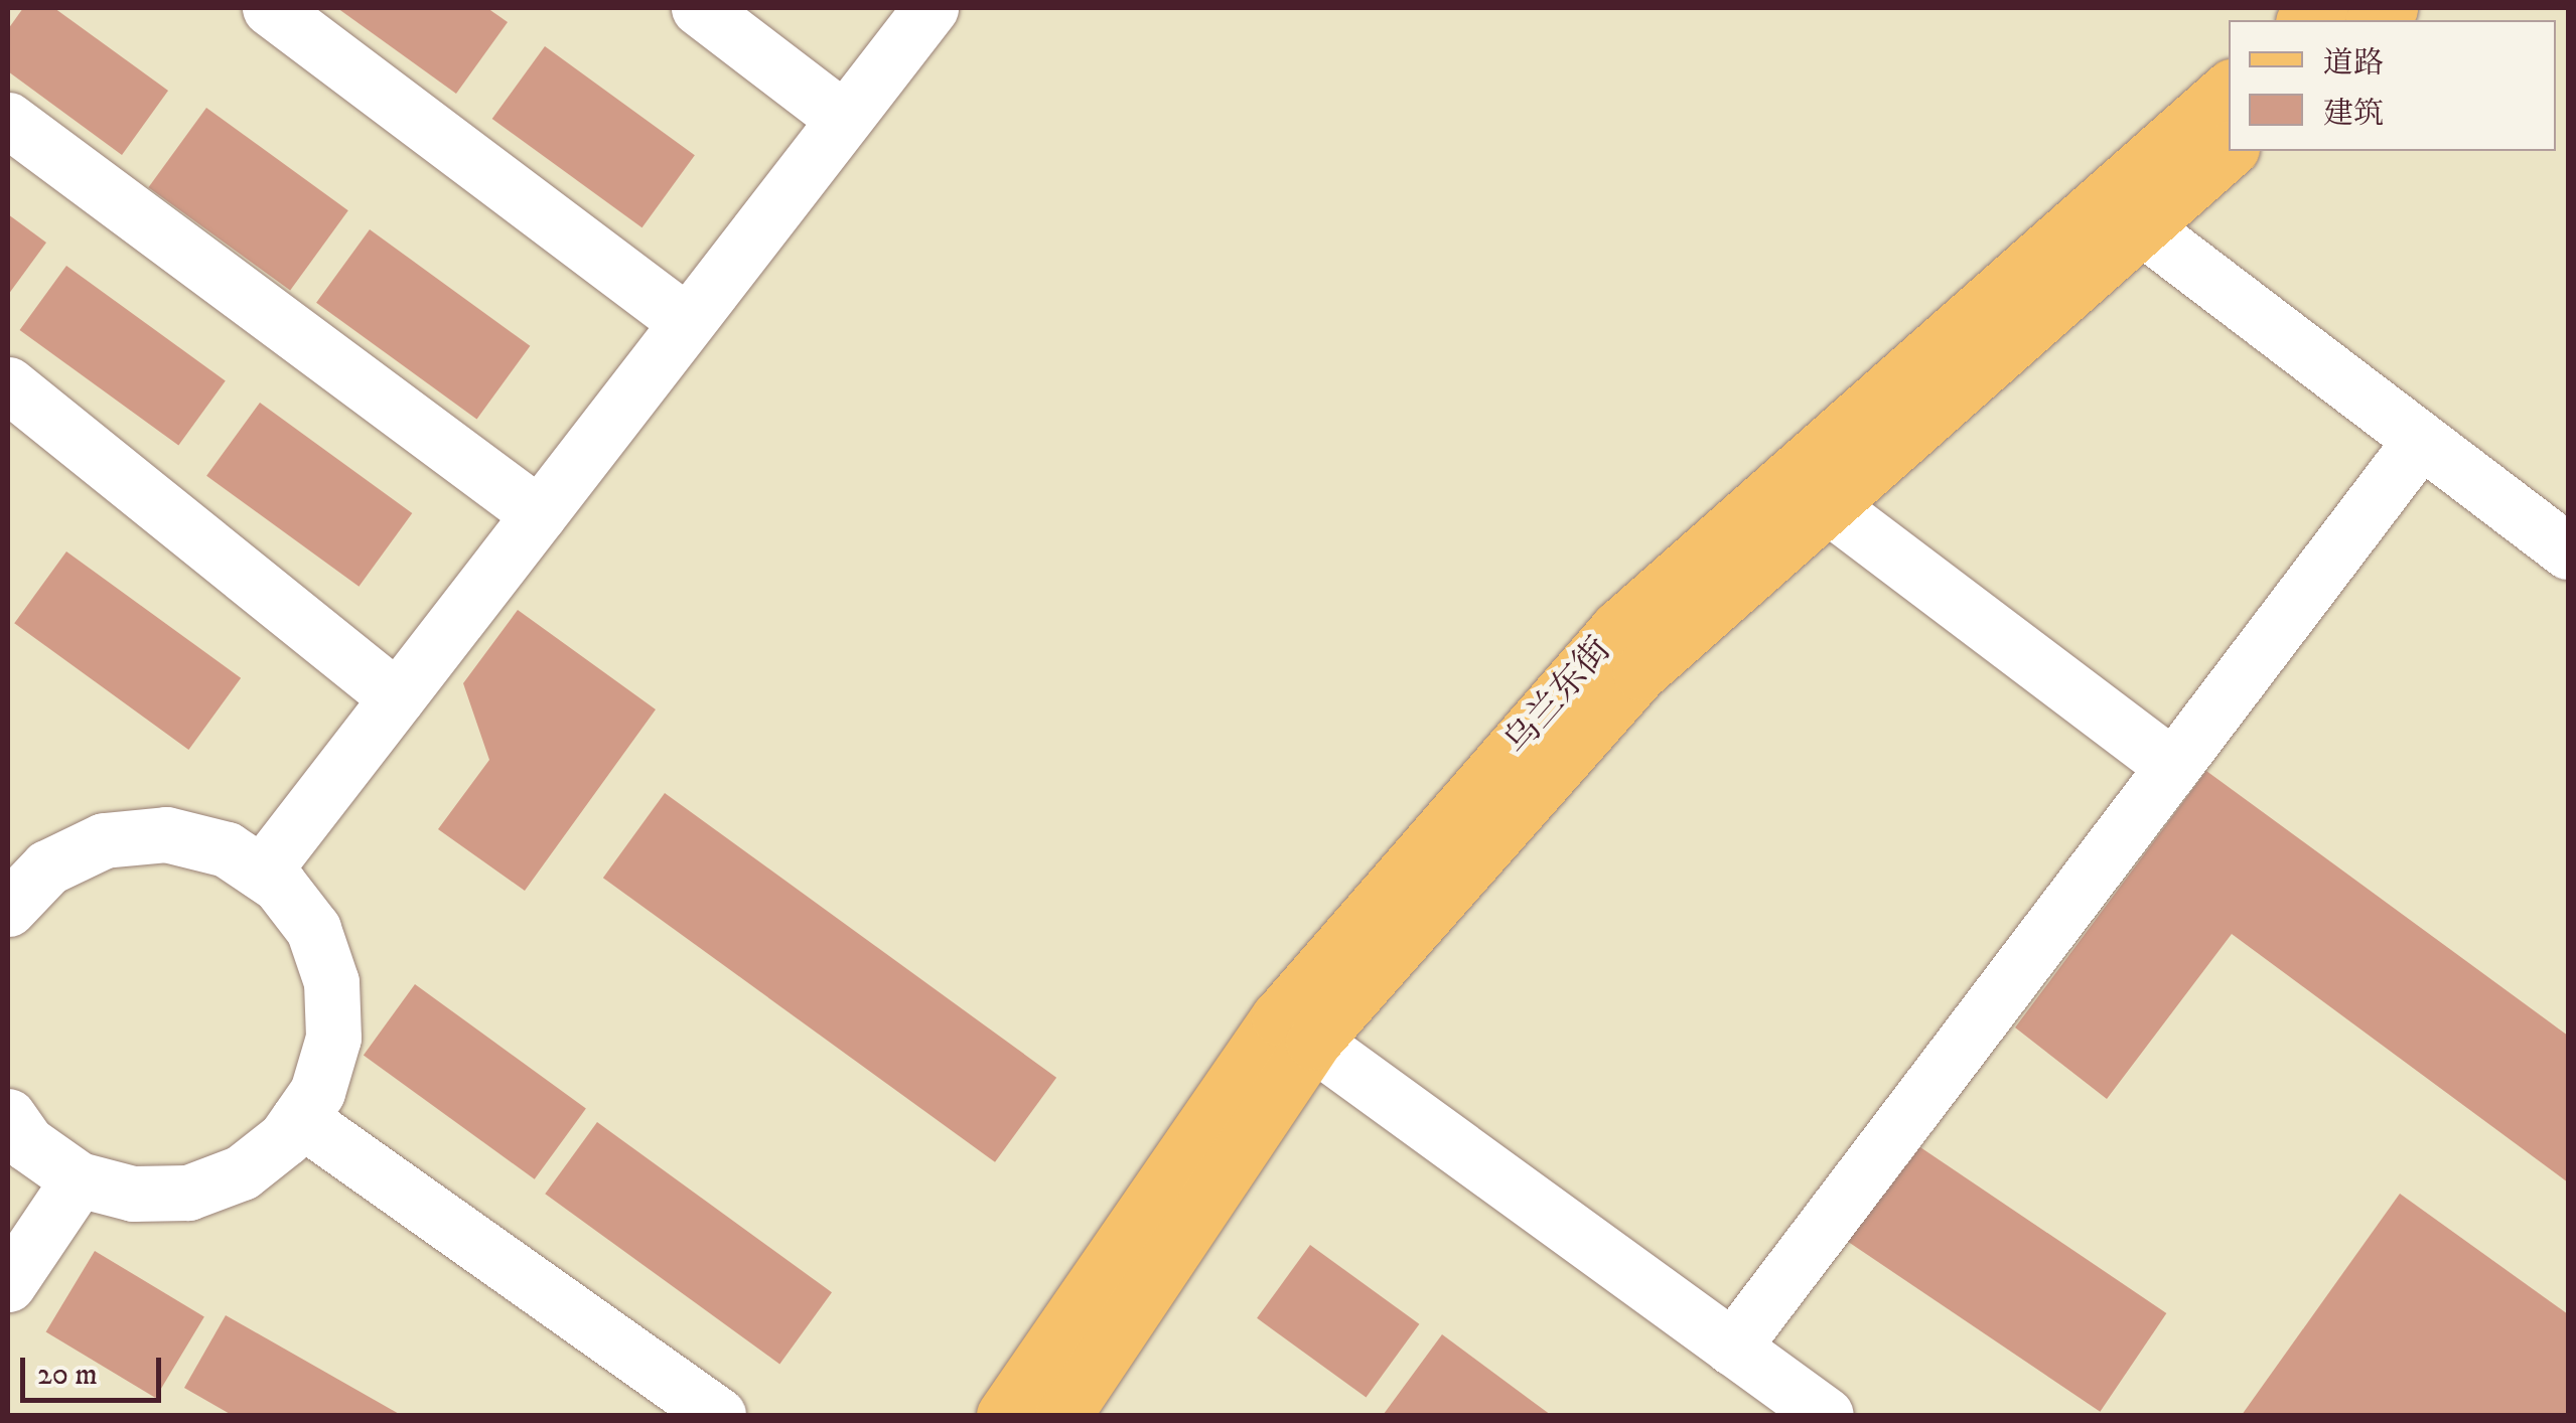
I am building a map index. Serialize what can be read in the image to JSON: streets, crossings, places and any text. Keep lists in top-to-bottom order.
{
  "streets": {
    "main road": ["乌兰东街"]
  },
  "legend": ["道路", "建筑"],
  "scale_bar": "20 m"
}
